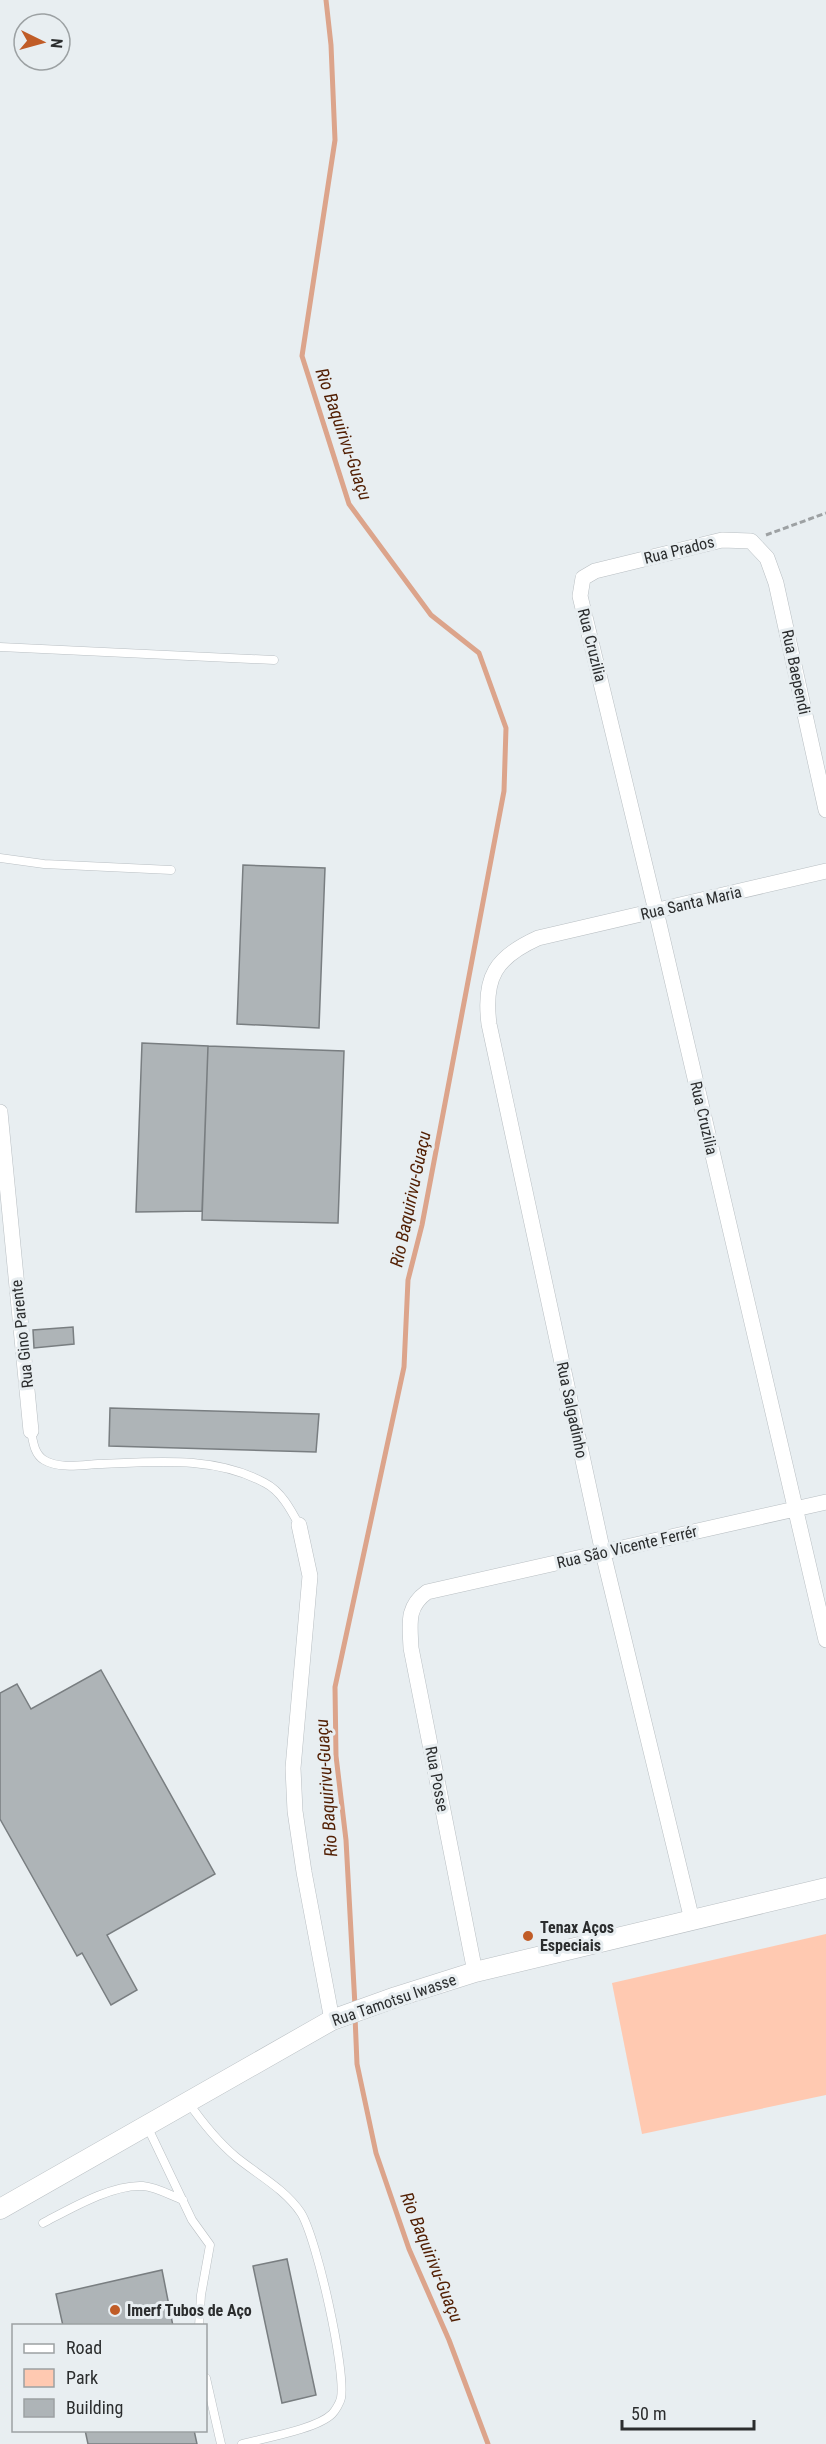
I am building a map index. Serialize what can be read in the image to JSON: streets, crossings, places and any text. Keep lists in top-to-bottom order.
{
  "streets": {
    "street": [
      "Rua Prados",
      "Rua Cruzilia",
      "Rua Baependi",
      "Rua Santa Maria",
      "Rua Gino Parente",
      "Rua Salgadinho",
      "Rua São Vicente Ferrér",
      "Rua Posse",
      "Rua Tamotsu Iwasse"
    ]
  },
  "crossings": [
    ["Rua Prados", "Rua Cruzilia"],
    ["Rua Prados", "Rua Baependi"],
    ["Rua Cruzilia", "Rua Santa Maria"],
    ["Rua Cruzilia", "Rua São Vicente Ferrér"],
    ["Rua Santa Maria", "Rua Salgadinho"],
    ["Rua Salgadinho", "Rua São Vicente Ferrér"],
    ["Rua Salgadinho", "Rua Tamotsu Iwasse"],
    ["Rua São Vicente Ferrér", "Rua Posse"],
    ["Rua Posse", "Rua Tamotsu Iwasse"]
  ],
  "water": ["Rio Baquirivu-Guaçu"],
  "places": ["Tenax Aços Especiais", "Imerf Tubos de Aço"],
  "legend": ["Road", "Park", "Building"],
  "scale_bar": "50 m",
  "north": "right"
}
